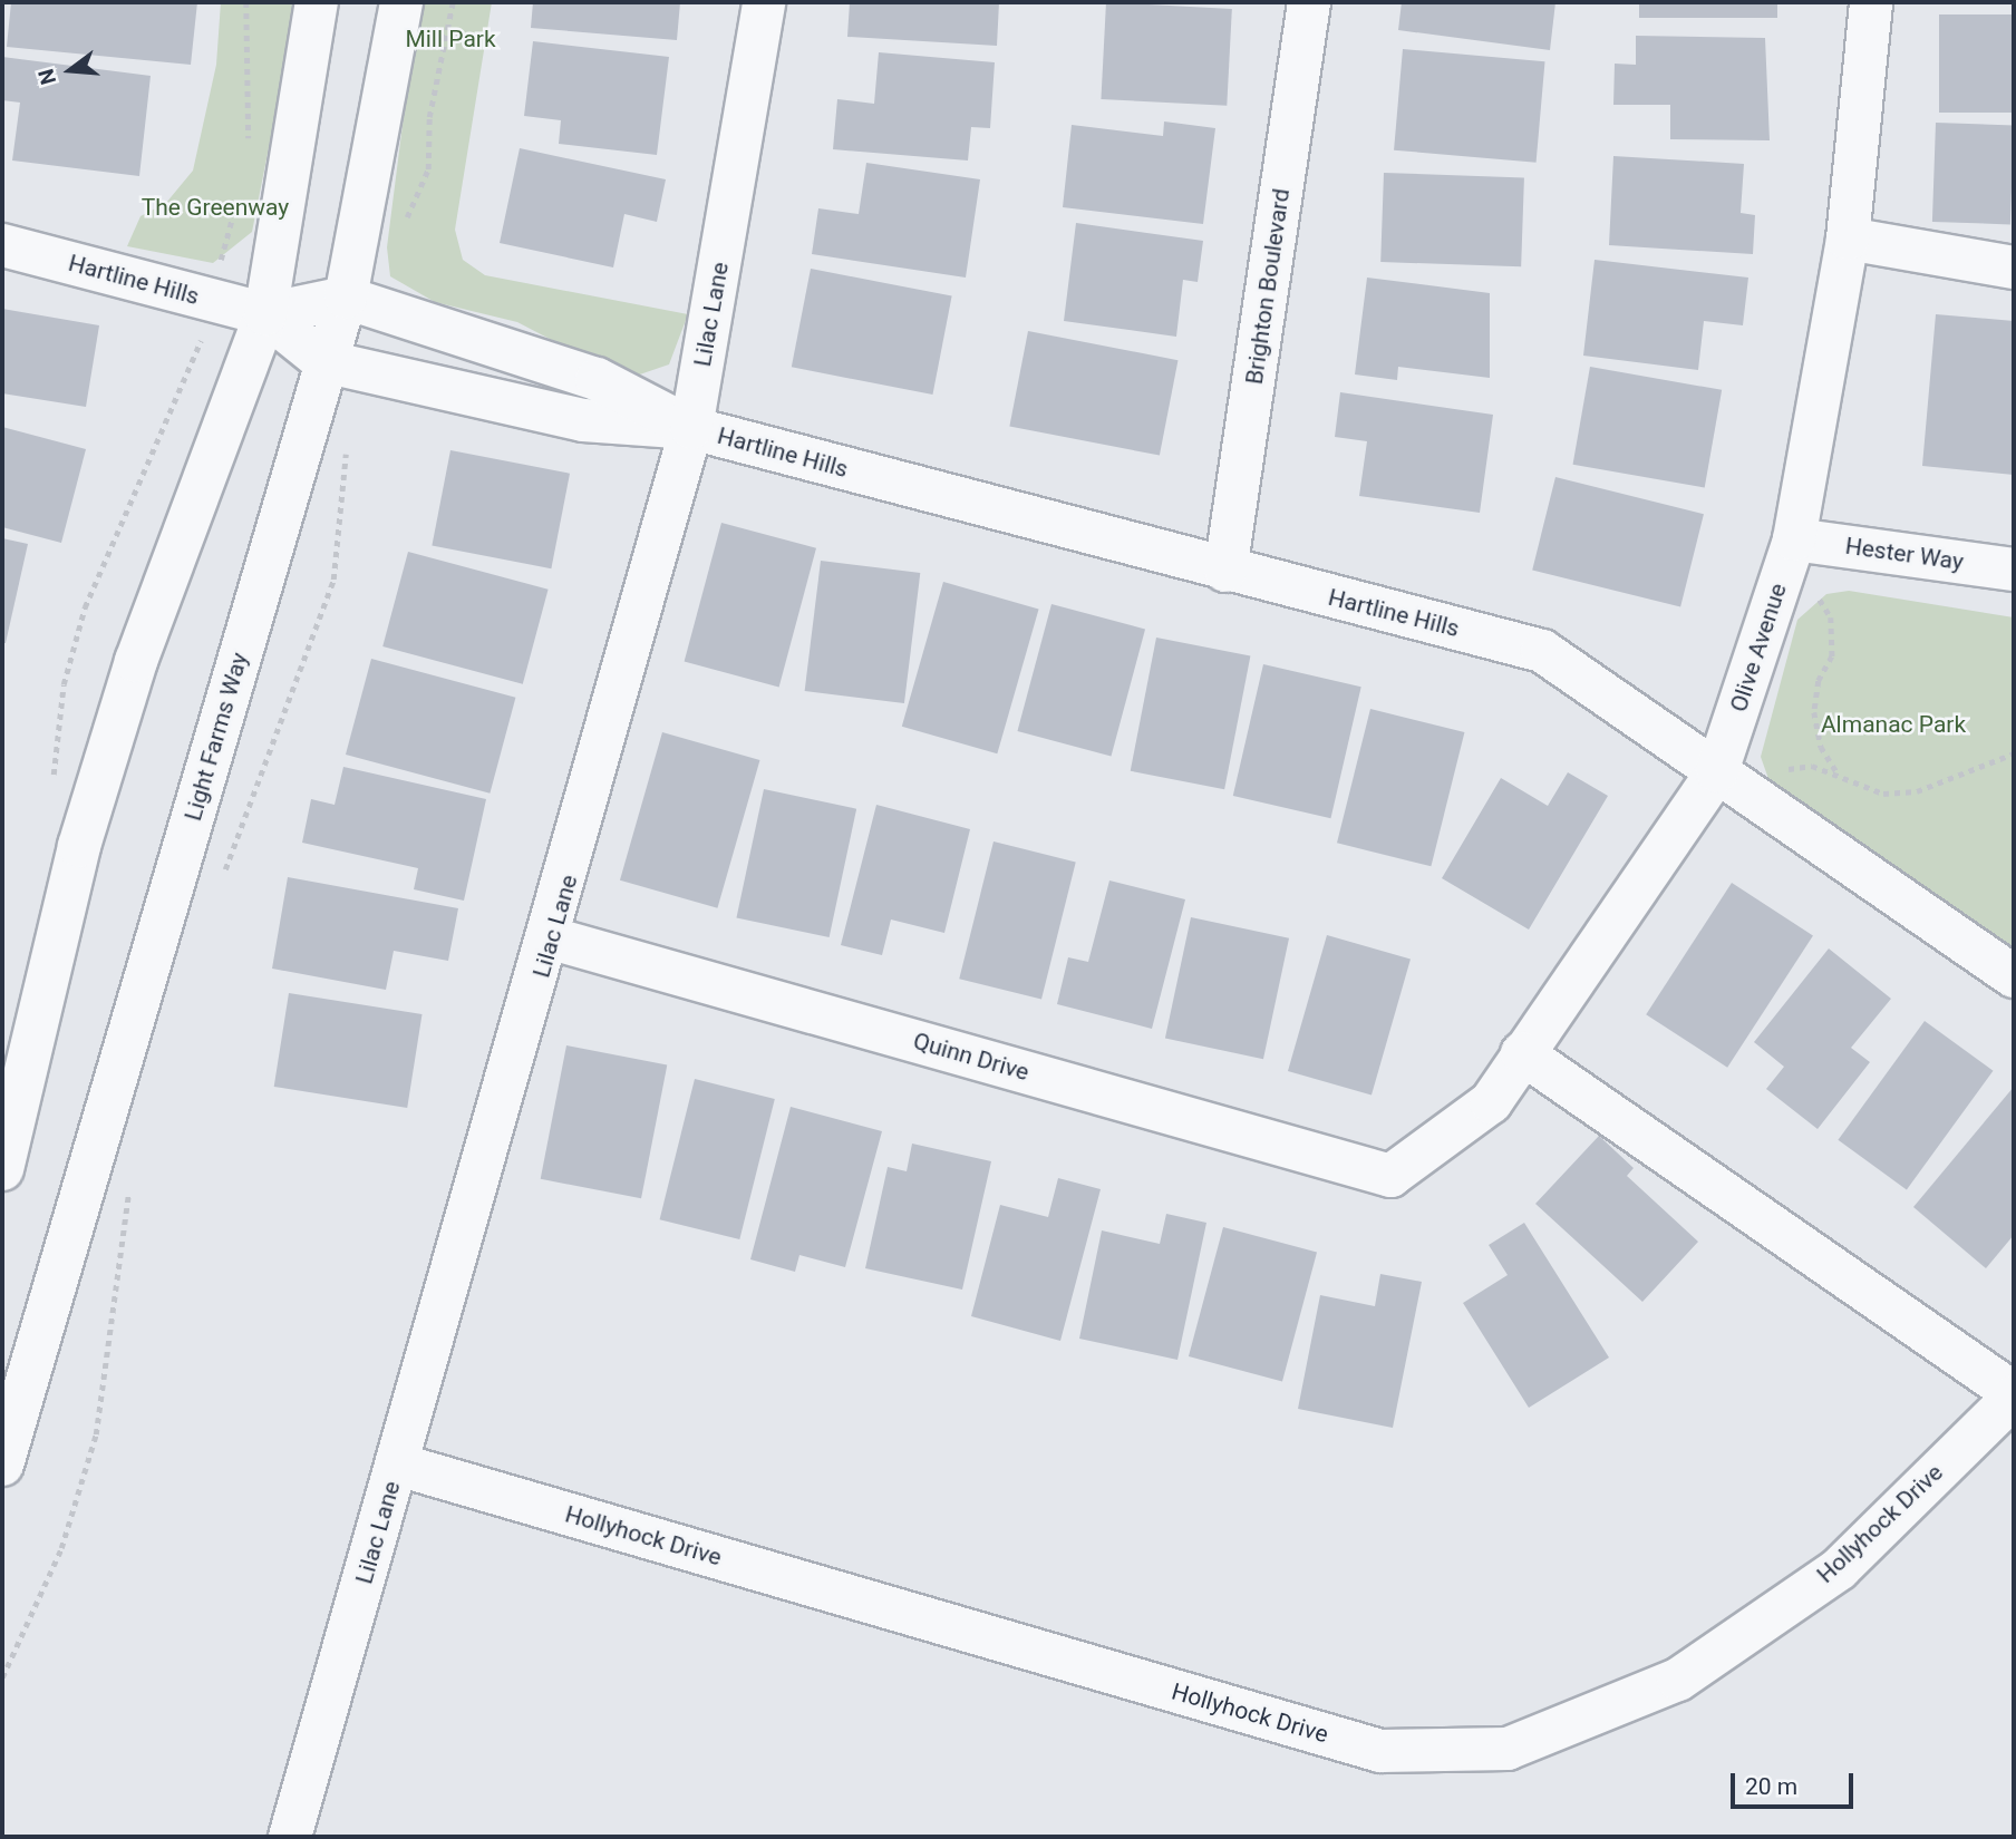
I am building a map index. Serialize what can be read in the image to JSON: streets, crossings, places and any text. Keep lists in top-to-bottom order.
{
  "streets": {
    "street": [
      "Hartline Hills",
      "Brighton Boulevard",
      "Lilac Lane",
      "Hester Way",
      "Olive Avenue",
      "Light Farms Way",
      "Quinn Drive",
      "Hollyhock Drive"
    ]
  },
  "crossings": [
    ["Hartline Hills", "Brighton Boulevard"],
    ["Hartline Hills", "Lilac Lane"],
    ["Hartline Hills", "Olive Avenue"],
    ["Hartline Hills", "Light Farms Way"],
    ["Lilac Lane", "Quinn Drive"],
    ["Lilac Lane", "Hollyhock Drive"],
    ["Hester Way", "Olive Avenue"],
    ["Olive Avenue", "Quinn Drive"]
  ],
  "parks": ["Mill Park", "The Greenway", "Almanac Park"],
  "scale_bar": "20 m",
  "north": "left"
}
